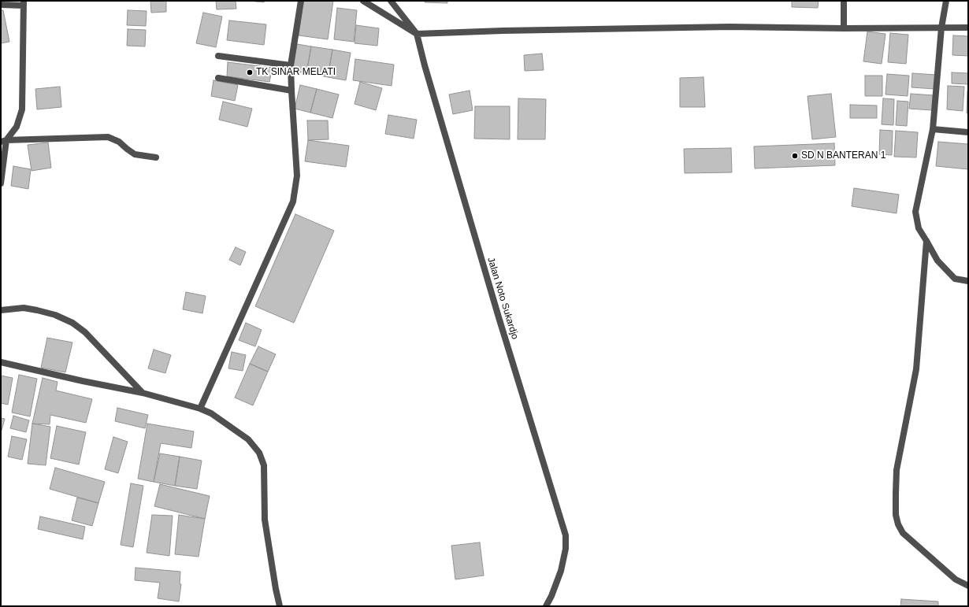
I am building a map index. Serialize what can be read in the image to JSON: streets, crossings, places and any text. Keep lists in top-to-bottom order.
{
  "streets": {
    "street": ["Jalan Noto Sukardjo"]
  },
  "places": ["TK SINAR MELATI", "SD N BANTERAN 1"]
}
